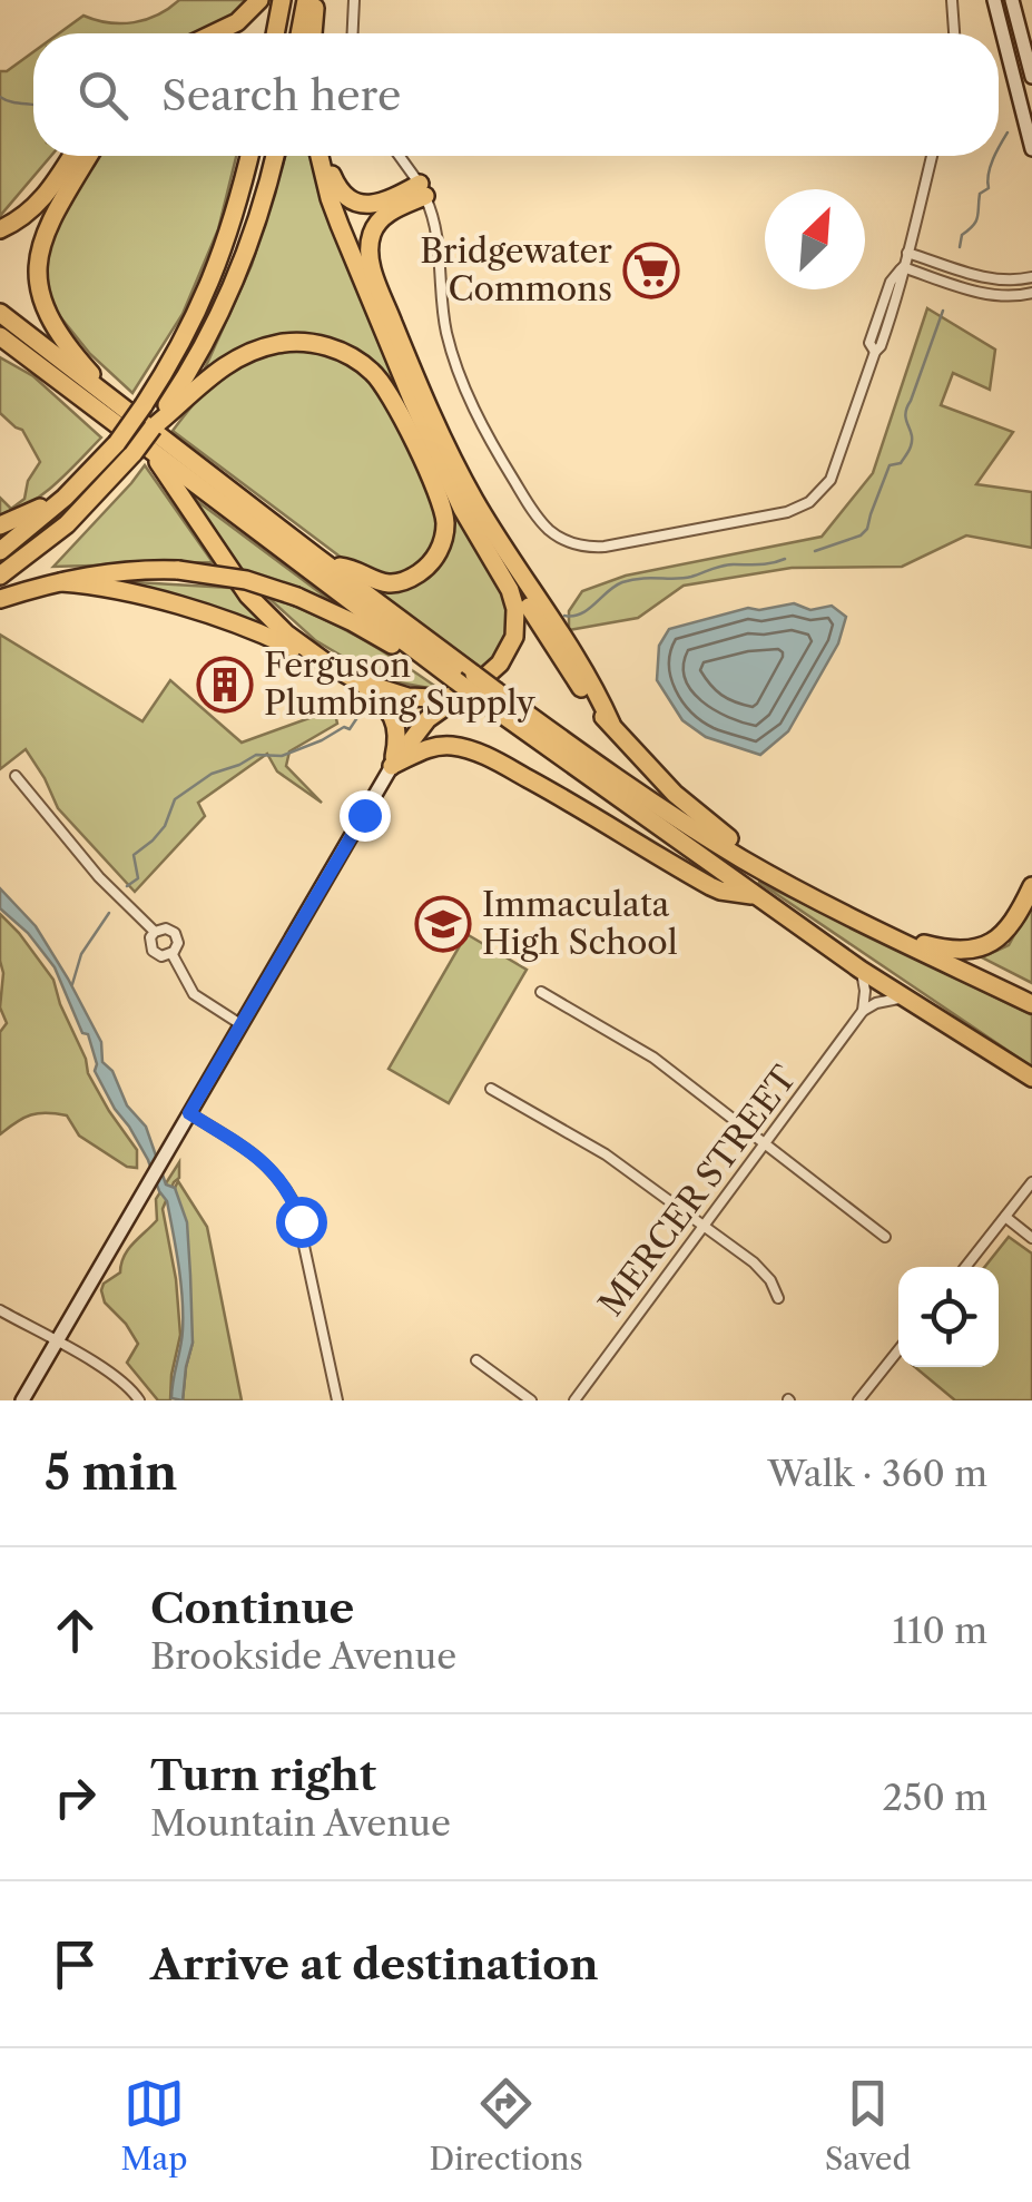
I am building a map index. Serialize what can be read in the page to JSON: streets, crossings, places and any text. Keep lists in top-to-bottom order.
{
  "streets": {
    "street": ["MERCER STREET"]
  },
  "places": {
    "supermarket": ["Bridgewater Commons"],
    "building": ["Ferguson Plumbing Supply"],
    "school or university": ["Immaculata High School"]
  },
  "north": "top right",
  "page": {
    "search": "Search here",
    "heading": ["5 min", "Walk · 360 m"],
    "list": [
      ["Continue", "Brookside Avenue", "110 m"],
      ["Turn right", "Mountain Avenue", "250 m"],
      "Arrive at destination"
    ],
    "nav": ["Map", "Directions", "Saved"]
  }
}
